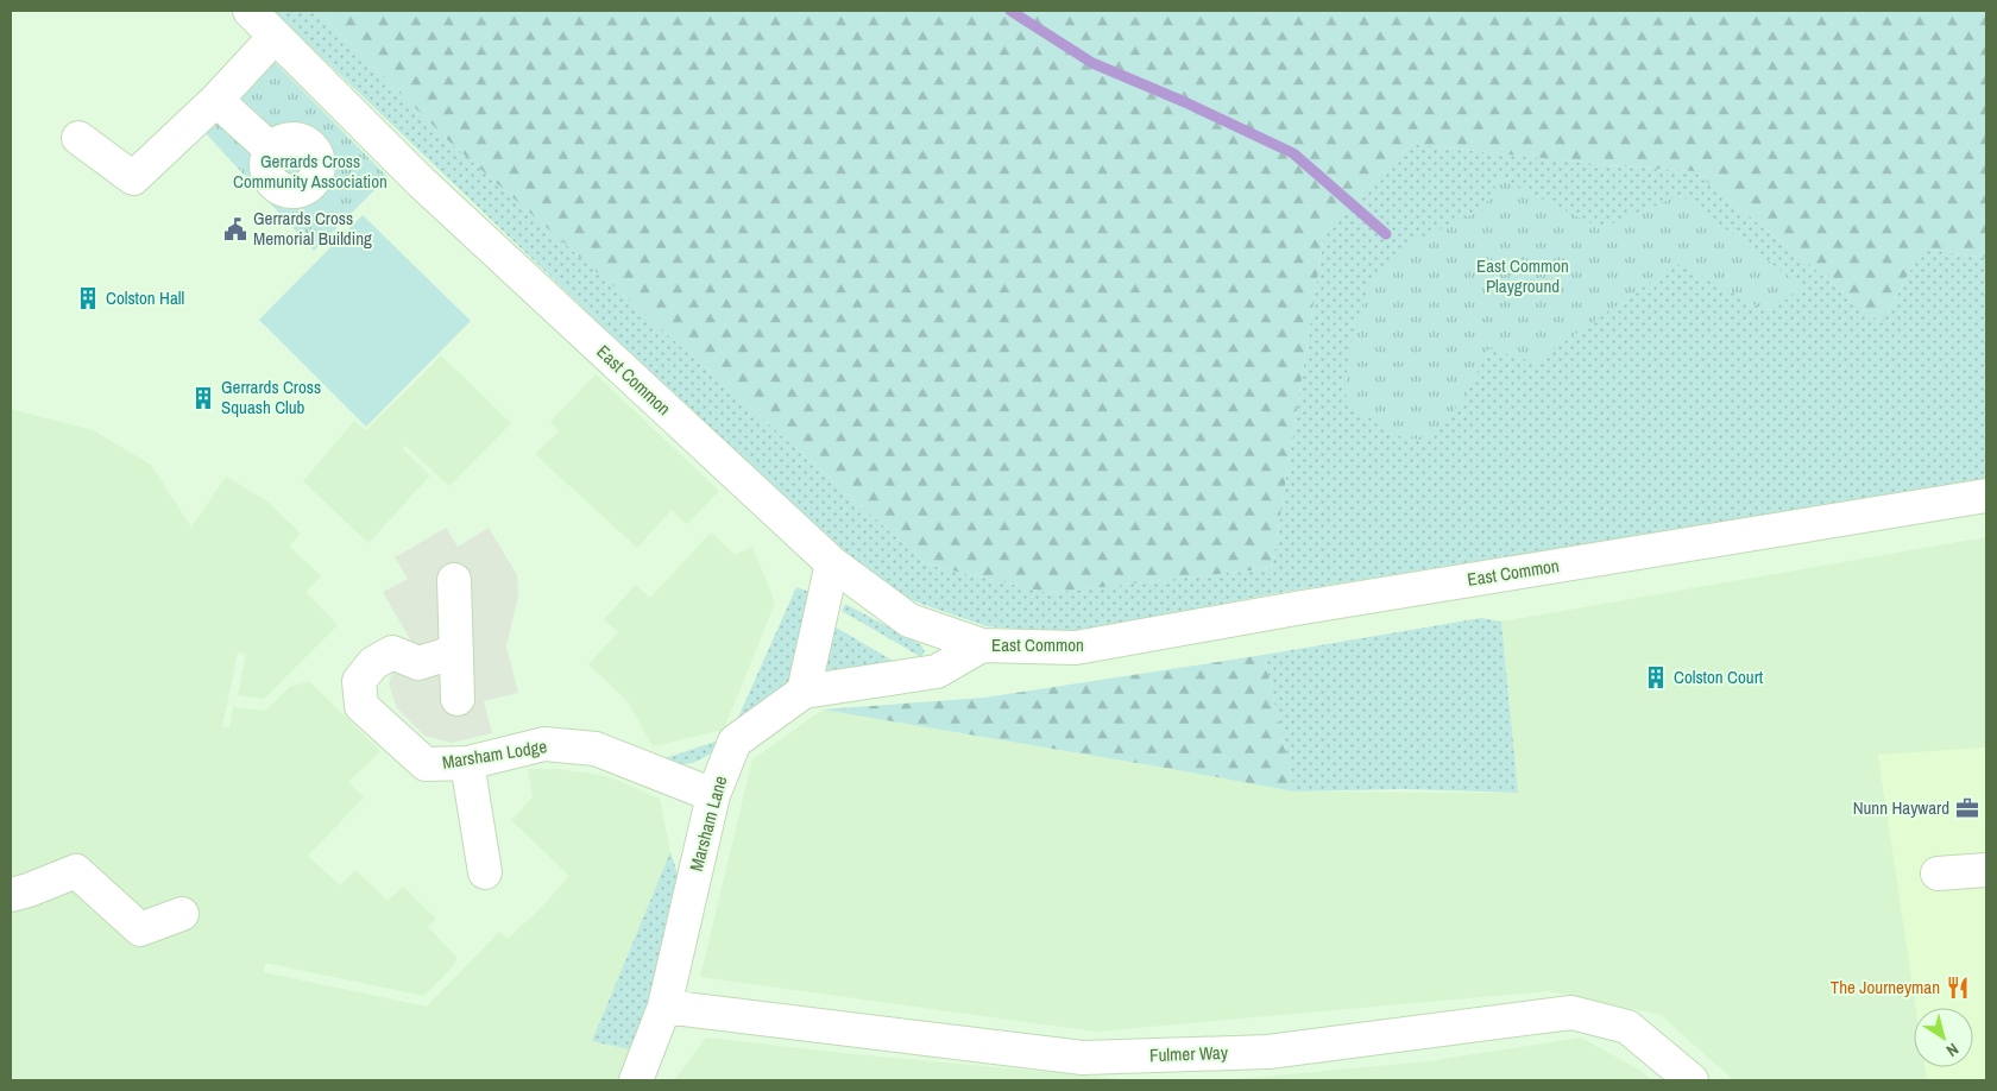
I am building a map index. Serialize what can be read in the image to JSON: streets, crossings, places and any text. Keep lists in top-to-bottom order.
{
  "streets": {
    "street": [
      "East Common",
      "Marsham Lodge",
      "Marsham Lane",
      "Fulmer Way"
    ]
  },
  "crossings": [
    ["Marsham Lodge", "Marsham Lane"],
    ["Marsham Lane", "Fulmer Way"]
  ],
  "parks": ["Gerrards Cross Community Association", "East Common Playground"],
  "places": {
    "public building": ["Gerrards Cross Memorial Building"],
    "building": ["Colston Hall", "Gerrards Cross Squash Club", "Colston Court"],
    "office": ["Nunn Hayward"],
    "restaurant": ["The Journeyman"]
  },
  "north": "bottom right"
}
